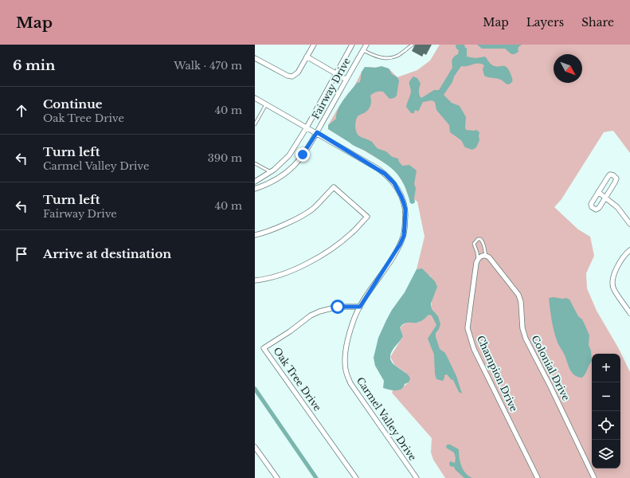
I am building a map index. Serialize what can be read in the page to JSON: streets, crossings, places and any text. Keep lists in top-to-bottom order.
{
  "streets": {
    "street": [
      "Fairway Drive",
      "Colonial Drive",
      "Champion Drive",
      "Oak Tree Drive",
      "Carmel Valley Drive"
    ]
  },
  "crossings": [
    ["Fairway Drive", "Carmel Valley Drive"],
    ["Oak Tree Drive", "Carmel Valley Drive"]
  ],
  "north": "bottom right",
  "page": {
    "header": "Map",
    "nav": ["Map", "Layers", "Share"],
    "heading": ["6 min", "Walk · 470 m"],
    "list": [
      ["Continue", "Oak Tree Drive", "40 m"],
      ["Turn left", "Carmel Valley Drive", "390 m"],
      ["Turn left", "Fairway Drive", "40 m"],
      "Arrive at destination"
    ],
    "map_buttons": ["+", "−"]
  }
}
